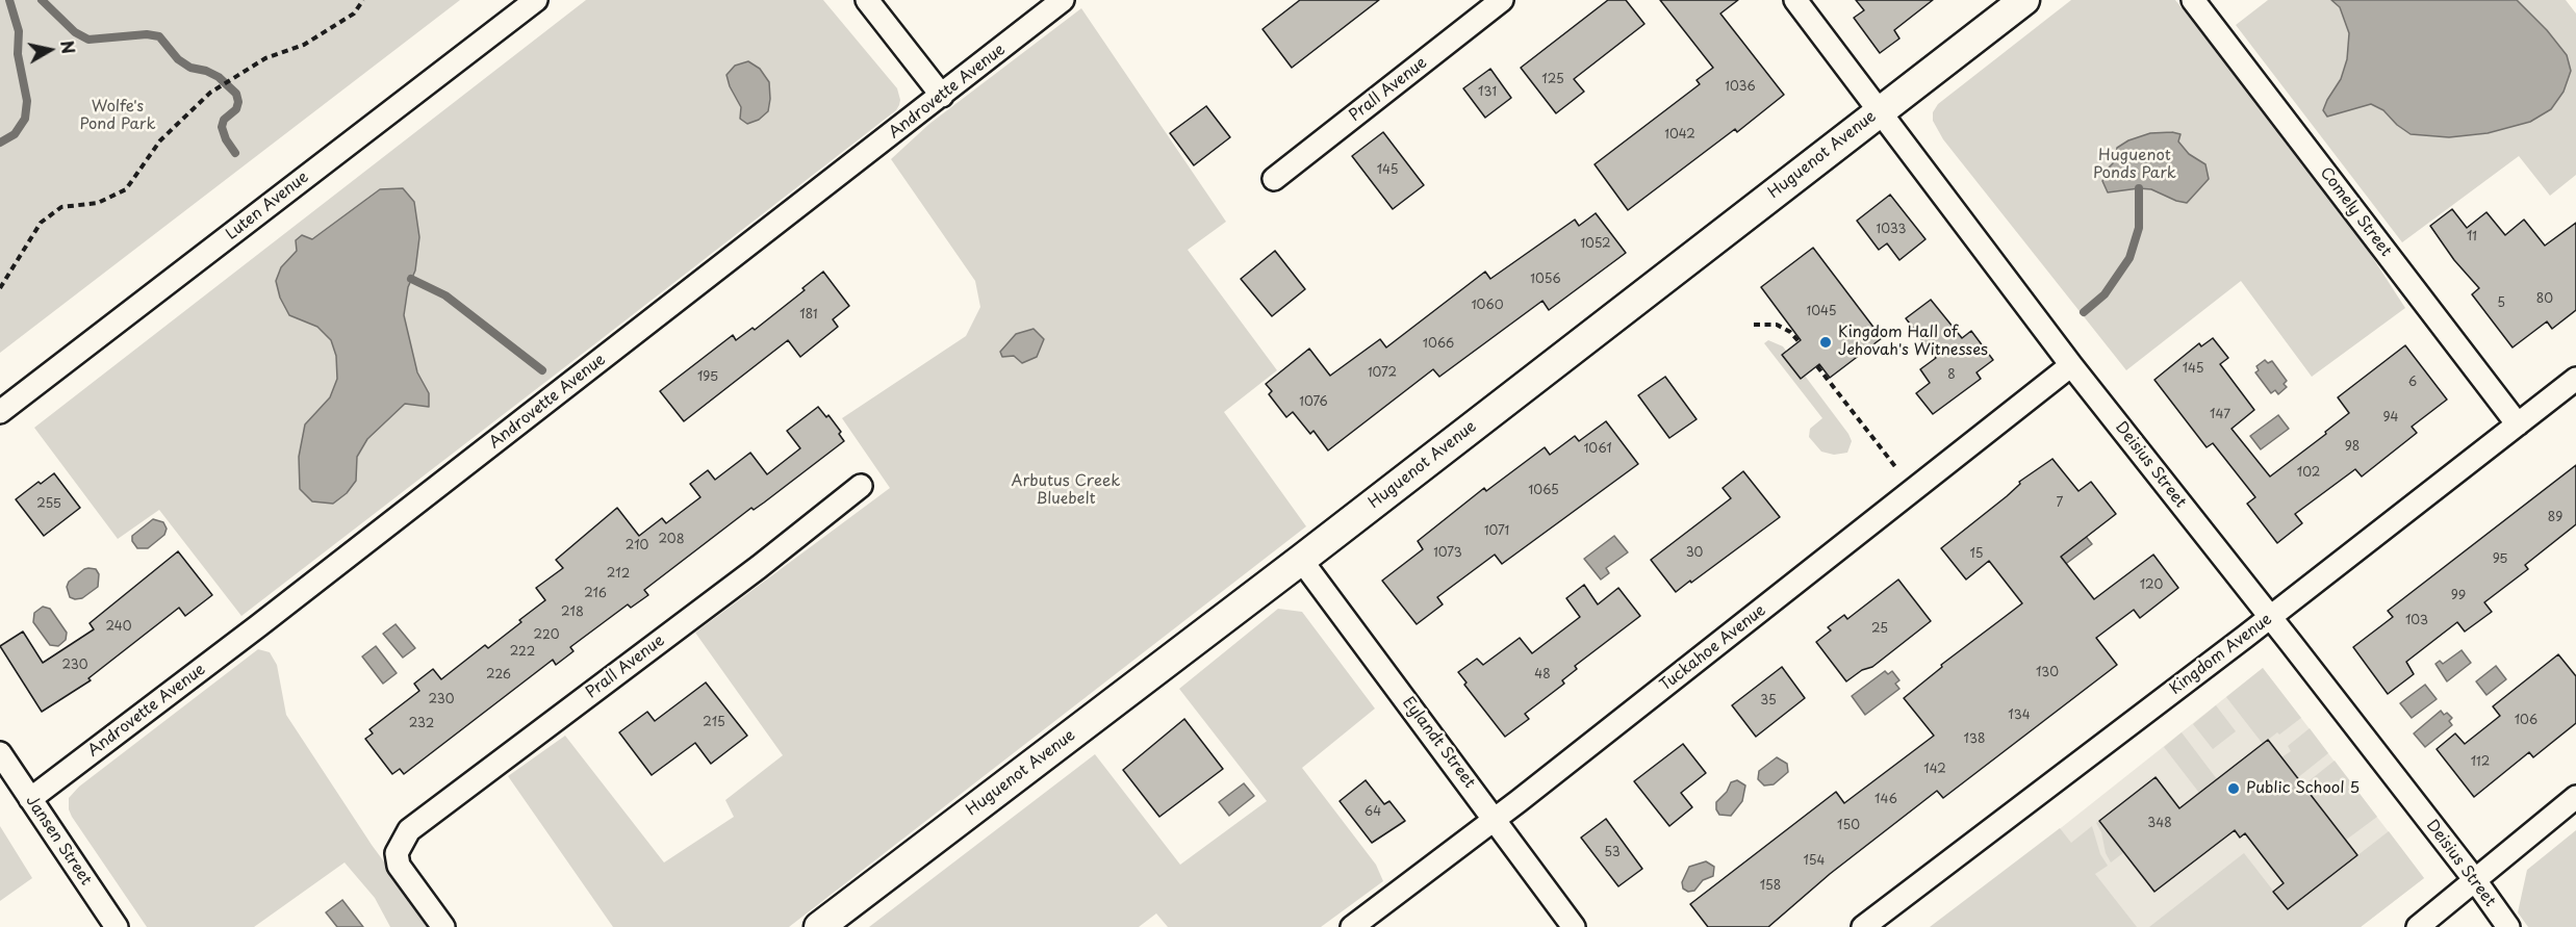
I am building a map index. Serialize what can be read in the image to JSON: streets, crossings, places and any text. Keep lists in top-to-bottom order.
{
  "streets": {
    "street": [
      "Prall Avenue",
      "Androvette Avenue",
      "Huguenot Avenue",
      "Luten Avenue",
      "Comely Street",
      "Deisius Street",
      "Tuckahoe Avenue",
      "Kingdom Avenue",
      "Eylandt Street",
      "Jansen Street"
    ]
  },
  "crossings": [
    ["Androvette Avenue", "Jansen Street"],
    ["Huguenot Avenue", "Deisius Street"],
    ["Huguenot Avenue", "Eylandt Street"],
    ["Comely Street", "Kingdom Avenue"],
    ["Deisius Street", "Tuckahoe Avenue"],
    ["Deisius Street", "Kingdom Avenue"],
    ["Tuckahoe Avenue", "Eylandt Street"]
  ],
  "parks": ["Wolfe's Pond Park", "Huguenot Ponds Park", "Arbutus Creek Bluebelt"],
  "places": ["Kingdom Hall of Jehovah's Witnesses", "Public School 5"],
  "house_numbers": [
    "125",
    "1036",
    "131",
    "1042",
    "145",
    "1033",
    "11",
    "1052",
    "1056",
    "80",
    "5",
    "1060",
    "1045",
    "181",
    "1066",
    "145",
    "1072",
    "8",
    "195",
    "6",
    "1076",
    "147",
    "94",
    "98",
    "1061",
    "102",
    "1065",
    "7",
    "255",
    "89",
    "1071",
    "208",
    "210",
    "1073",
    "30",
    "15",
    "95",
    "212",
    "120",
    "216",
    "99",
    "218",
    "103",
    "240",
    "25",
    "220",
    "222",
    "230",
    "130",
    "226",
    "48",
    "230",
    "35",
    "134",
    "106",
    "215",
    "232",
    "138",
    "112",
    "142",
    "146",
    "64",
    "348",
    "150",
    "53",
    "154",
    "158"
  ],
  "north": "right"
}
